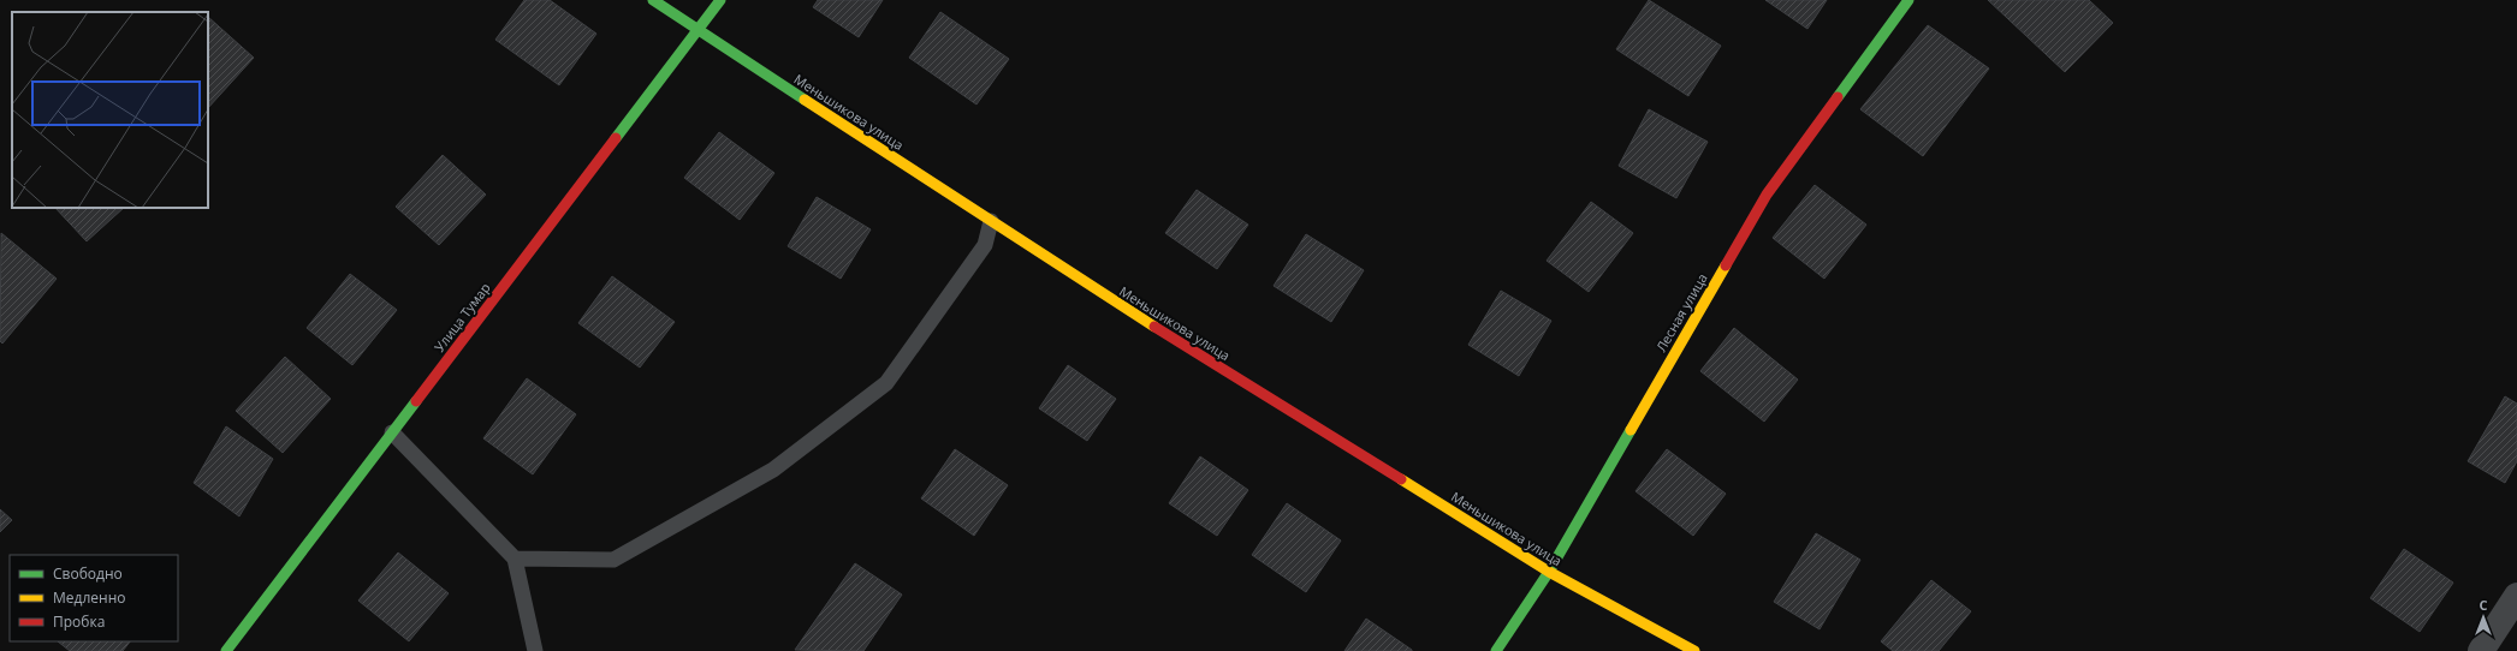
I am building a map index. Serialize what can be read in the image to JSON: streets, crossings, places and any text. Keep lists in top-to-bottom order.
{
  "streets": {
    "street": ["Меньшикова улица", "Лесная улица", "Улица Тумар"]
  },
  "crossings": [
    ["Меньшикова улица", "Лесная улица"],
    ["Меньшикова улица", "Улица Тумар"]
  ],
  "legend": ["Свободно", "Медленно", "Пробка"],
  "north": "top"
}
